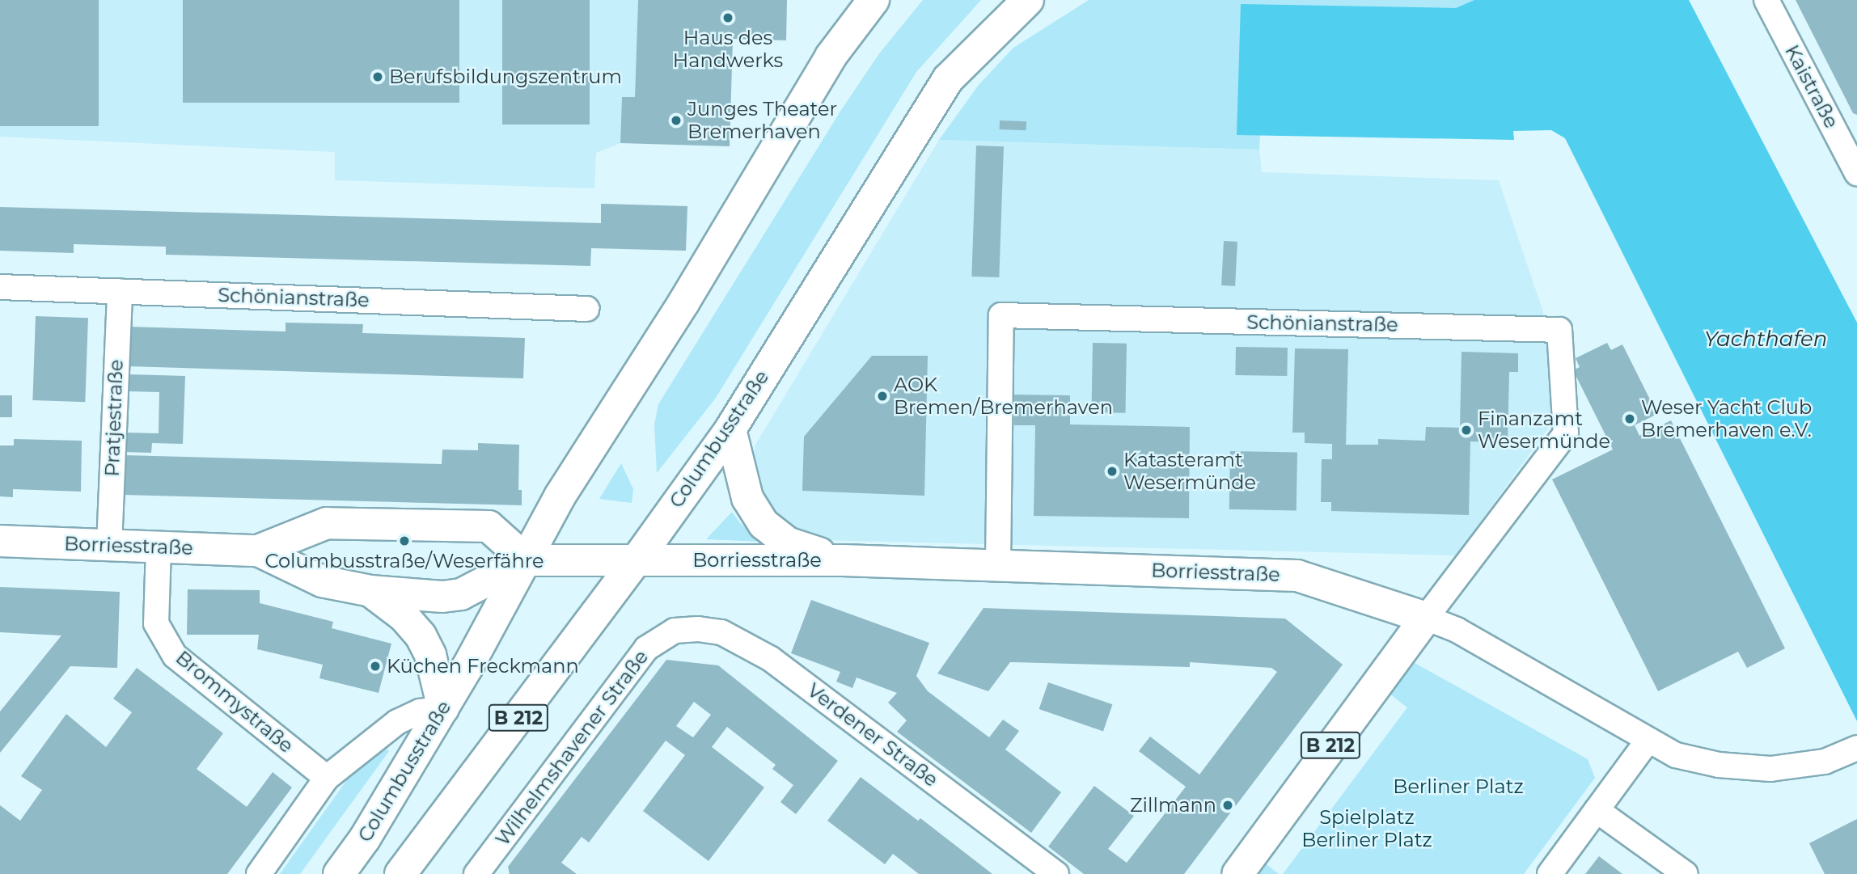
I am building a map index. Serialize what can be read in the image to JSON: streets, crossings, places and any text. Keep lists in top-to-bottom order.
{
  "streets": {
    "main road": ["Columbusstraße", "Borriesstraße", "B 212"],
    "street": [
      "Kaistraße",
      "Schönianstraße",
      "Pratjestraße",
      "Brommystraße",
      "Verdener Straße",
      "Wilhelmshavener Straße"
    ]
  },
  "crossings": [
    ["Schönianstraße", "Pratjestraße"],
    ["Schönianstraße", "Borriesstraße"],
    ["Schönianstraße", "B 212"],
    ["Pratjestraße", "Borriesstraße"],
    ["Columbusstraße", "Borriesstraße"],
    ["Borriesstraße", "Brommystraße"],
    ["Borriesstraße", "B 212"],
    ["Verdener Straße", "Wilhelmshavener Straße"]
  ],
  "water": ["Yachthafen"],
  "parks": ["Berliner Platz", "Spielplatz Berliner Platz"],
  "places": [
    "Haus des Handwerks",
    "Berufsbildungszentrum",
    "Junges Theater Bremerhaven",
    "AOK Bremen/Bremerhaven",
    "Weser Yacht Club Bremerhaven e.V.",
    "Finanzamt Wesermünde",
    "Katasteramt Wesermünde",
    "Columbusstraße/Weserfähre",
    "Küchen Freckmann",
    "Zillmann"
  ]
}
